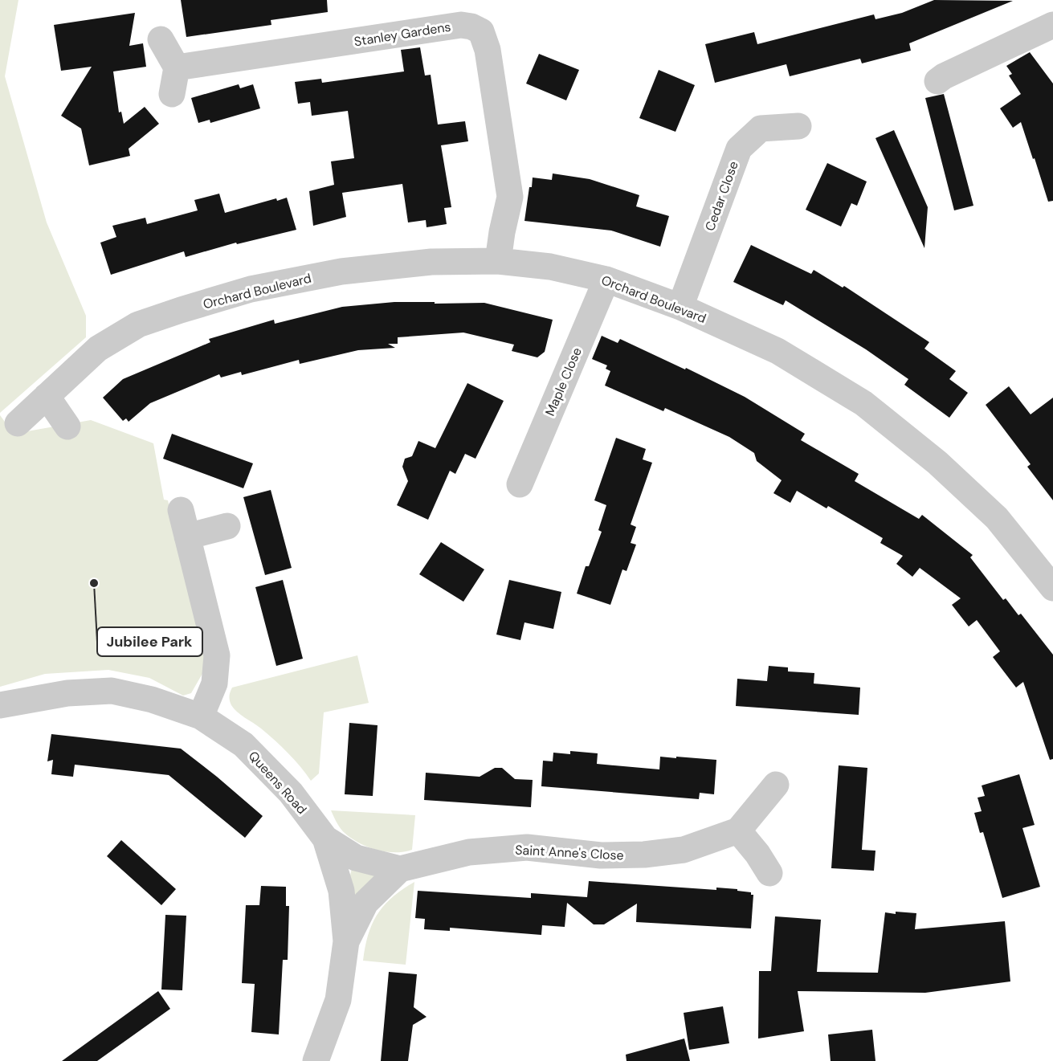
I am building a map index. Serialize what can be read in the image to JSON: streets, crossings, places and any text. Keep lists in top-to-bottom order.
{
  "streets": {
    "street": [
      "Stanley Gardens",
      "Cedar Close",
      "Orchard Boulevard",
      "Maple Close",
      "Queens Road",
      "Saint Anne's Close"
    ]
  },
  "crossings": [
    ["Stanley Gardens", "Orchard Boulevard"],
    ["Cedar Close", "Orchard Boulevard"],
    ["Orchard Boulevard", "Maple Close"],
    ["Queens Road", "Saint Anne's Close"]
  ],
  "places": ["Jubilee Park"]
}
